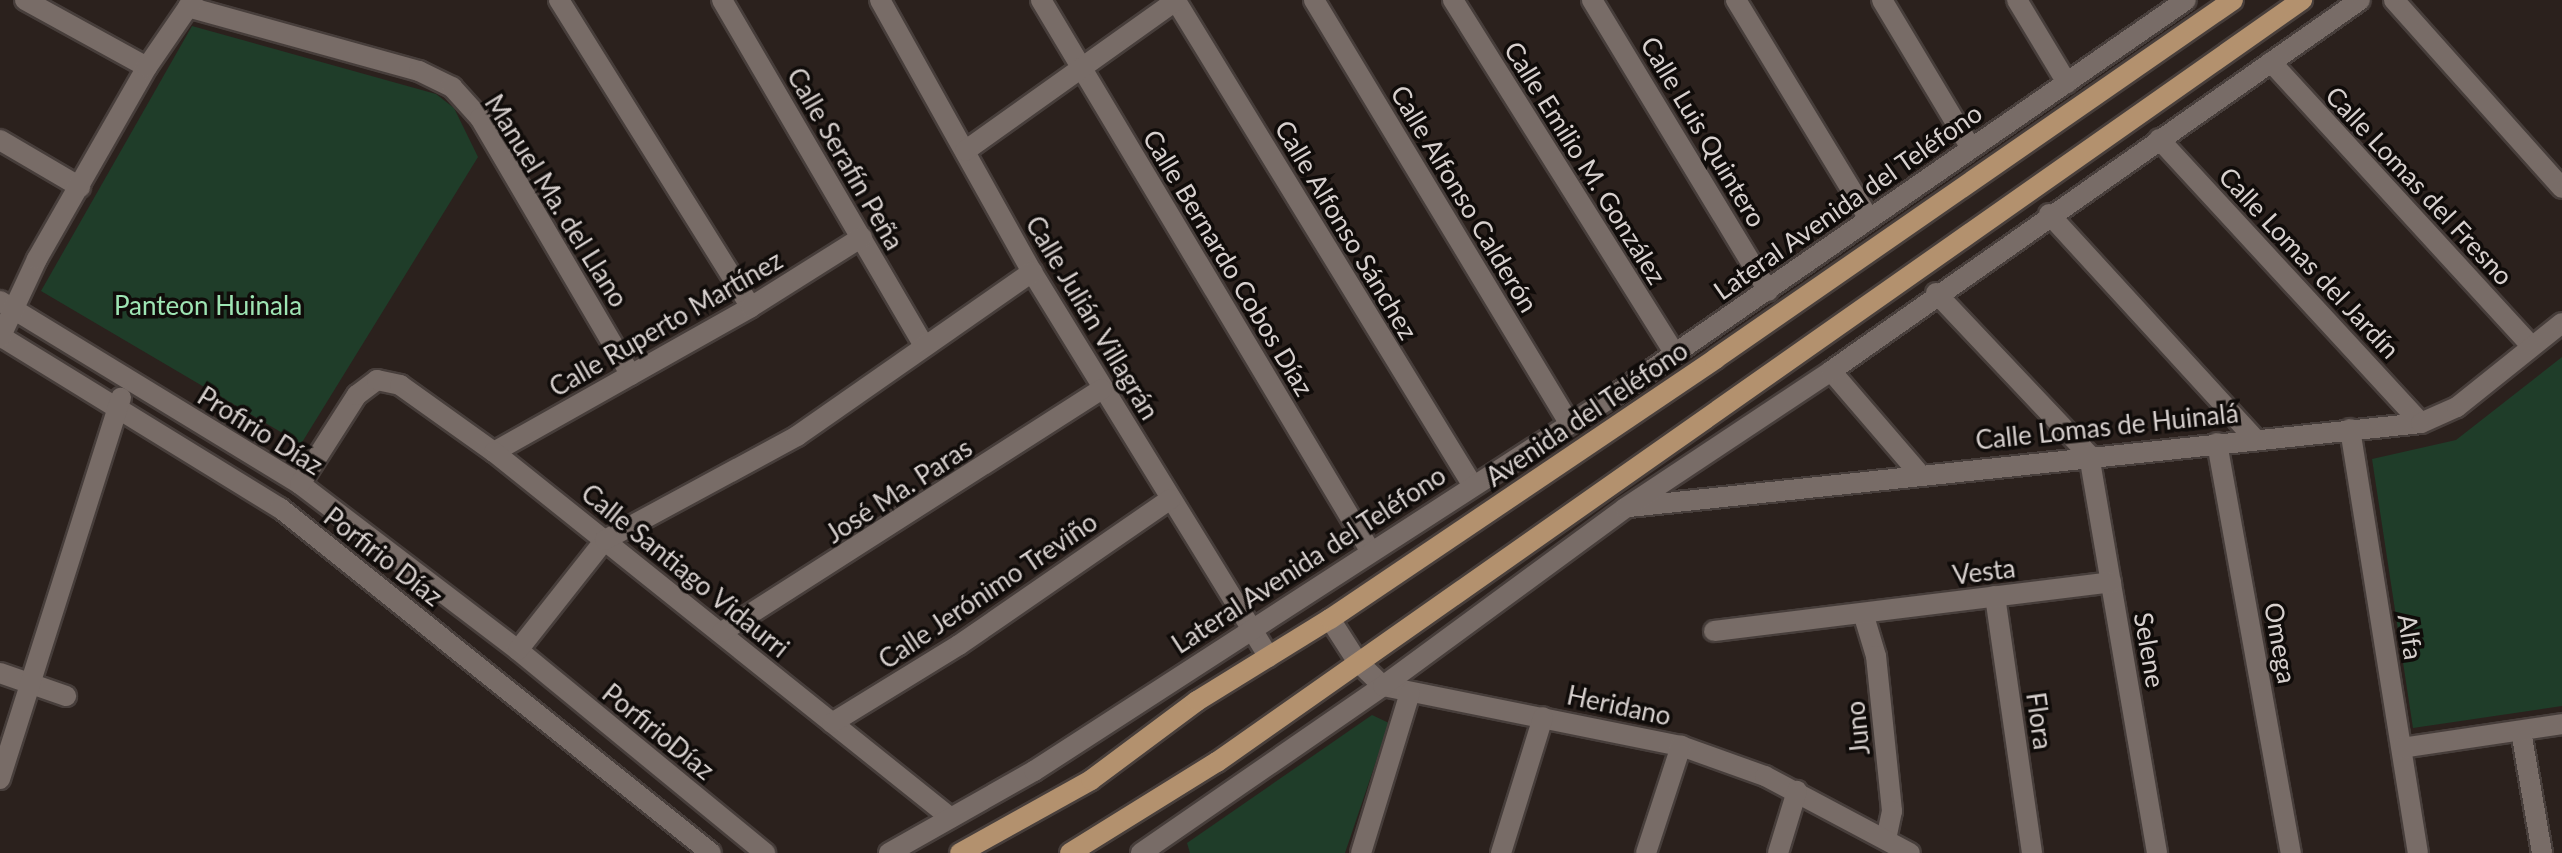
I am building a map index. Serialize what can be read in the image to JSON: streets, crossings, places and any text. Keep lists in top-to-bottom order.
{
  "streets": {
    "main road": ["Avenida del Teléfono"],
    "street": [
      "Calle Luis Quintero",
      "Calle Serafín Peña",
      "Calle Emilio M. González",
      "Calle Lomas del Fresno",
      "Calle Alfonso Calderón",
      "Manuel Ma. del Llano",
      "Lateral Avenida del Teléfono",
      "Calle Alfonso Sánchez",
      "Calle Bernardo Cobos Díaz",
      "Calle Lomas del Jardín",
      "Calle Julián Villagrán",
      "Calle Ruperto Martínez",
      "Calle Lomas de Huinalá",
      "Profirio Díaz",
      "José Ma. Paras",
      "Porfirio Díaz",
      "Calle Santiago Vidaurri",
      "Vesta",
      "Calle Jerónimo Treviño",
      "Alfa",
      "Omega",
      "Selene",
      "Heridano",
      "Flora",
      "Juno",
      "PorfirioDíaz"
    ]
  },
  "crossings": [
    ["Calle Luis Quintero", "Lateral Avenida del Teléfono"],
    ["Calle Serafín Peña", "Calle Ruperto Martínez"],
    ["Calle Emilio M. González", "Lateral Avenida del Teléfono"],
    ["Calle Lomas del Fresno", "Calle Lomas de Huinalá"],
    ["Calle Alfonso Calderón", "Lateral Avenida del Teléfono"],
    ["Manuel Ma. del Llano", "Calle Ruperto Martínez"],
    ["Lateral Avenida del Teléfono", "Calle Alfonso Sánchez"],
    ["Lateral Avenida del Teléfono", "Calle Bernardo Cobos Díaz"],
    ["Lateral Avenida del Teléfono", "Calle Julián Villagrán"],
    ["Lateral Avenida del Teléfono", "Calle Santiago Vidaurri"],
    ["Calle Lomas del Jardín", "Calle Lomas de Huinalá"],
    ["Calle Julián Villagrán", "Avenida del Teléfono"],
    ["Calle Julián Villagrán", "José Ma. Paras"],
    ["Calle Julián Villagrán", "Calle Jerónimo Treviño"],
    ["Calle Ruperto Martínez", "Calle Santiago Vidaurri"],
    ["Avenida del Teléfono", "Heridano"],
    ["Calle Lomas de Huinalá", "Alfa"],
    ["Calle Lomas de Huinalá", "Omega"],
    ["Calle Lomas de Huinalá", "Selene"],
    ["Profirio Díaz", "Calle Santiago Vidaurri"],
    ["Profirio Díaz", "PorfirioDíaz"],
    ["José Ma. Paras", "Calle Santiago Vidaurri"],
    ["Calle Santiago Vidaurri", "Calle Jerónimo Treviño"],
    ["Vesta", "Selene"],
    ["Vesta", "Flora"],
    ["Vesta", "Juno"],
    ["Heridano", "Juno"]
  ],
  "parks": ["Panteon Huinala"]
}
